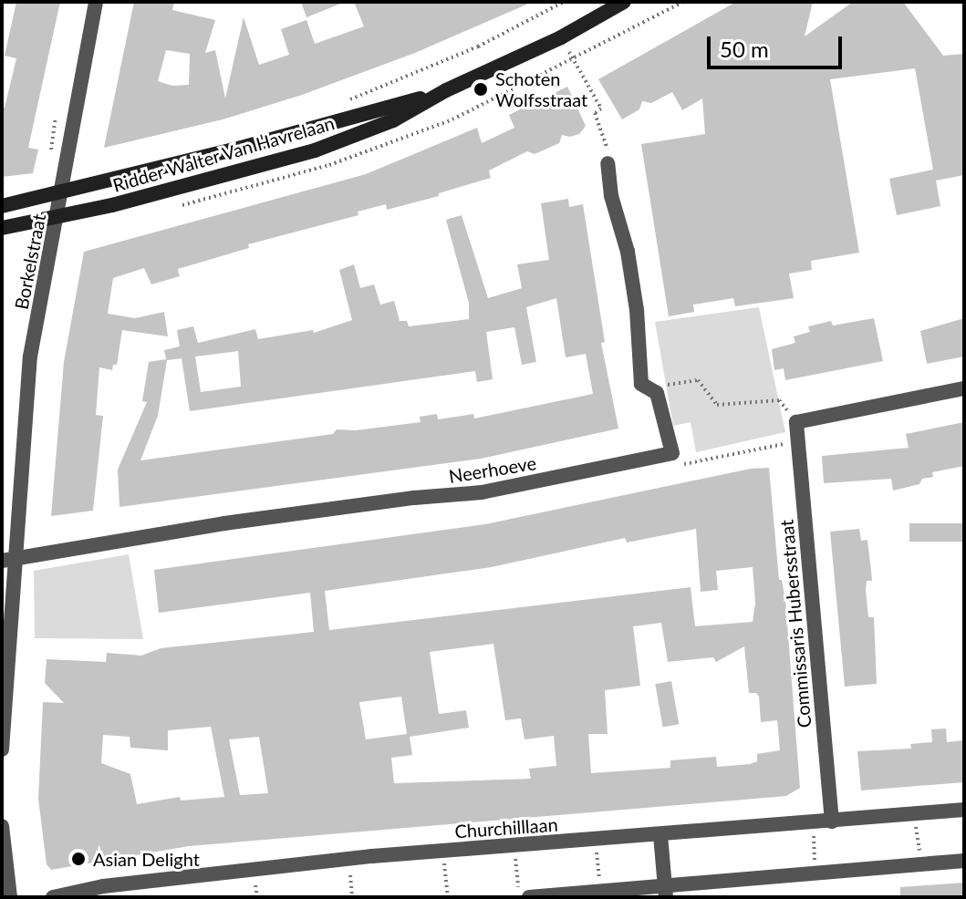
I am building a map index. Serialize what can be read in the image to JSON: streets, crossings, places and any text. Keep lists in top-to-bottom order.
{
  "streets": {
    "main road": ["Ridder Walter Van Havrelaan"],
    "street": [
      "Borkelstraat",
      "Neerhoeve",
      "Commissaris Hubersstraat",
      "Churchilllaan"
    ]
  },
  "crossings": [
    ["Ridder Walter Van Havrelaan", "Borkelstraat"],
    ["Borkelstraat", "Neerhoeve"],
    ["Commissaris Hubersstraat", "Churchilllaan"]
  ],
  "places": ["Schoten Wolfsstraat", "Asian Delight"],
  "scale_bar": "50 m"
}
